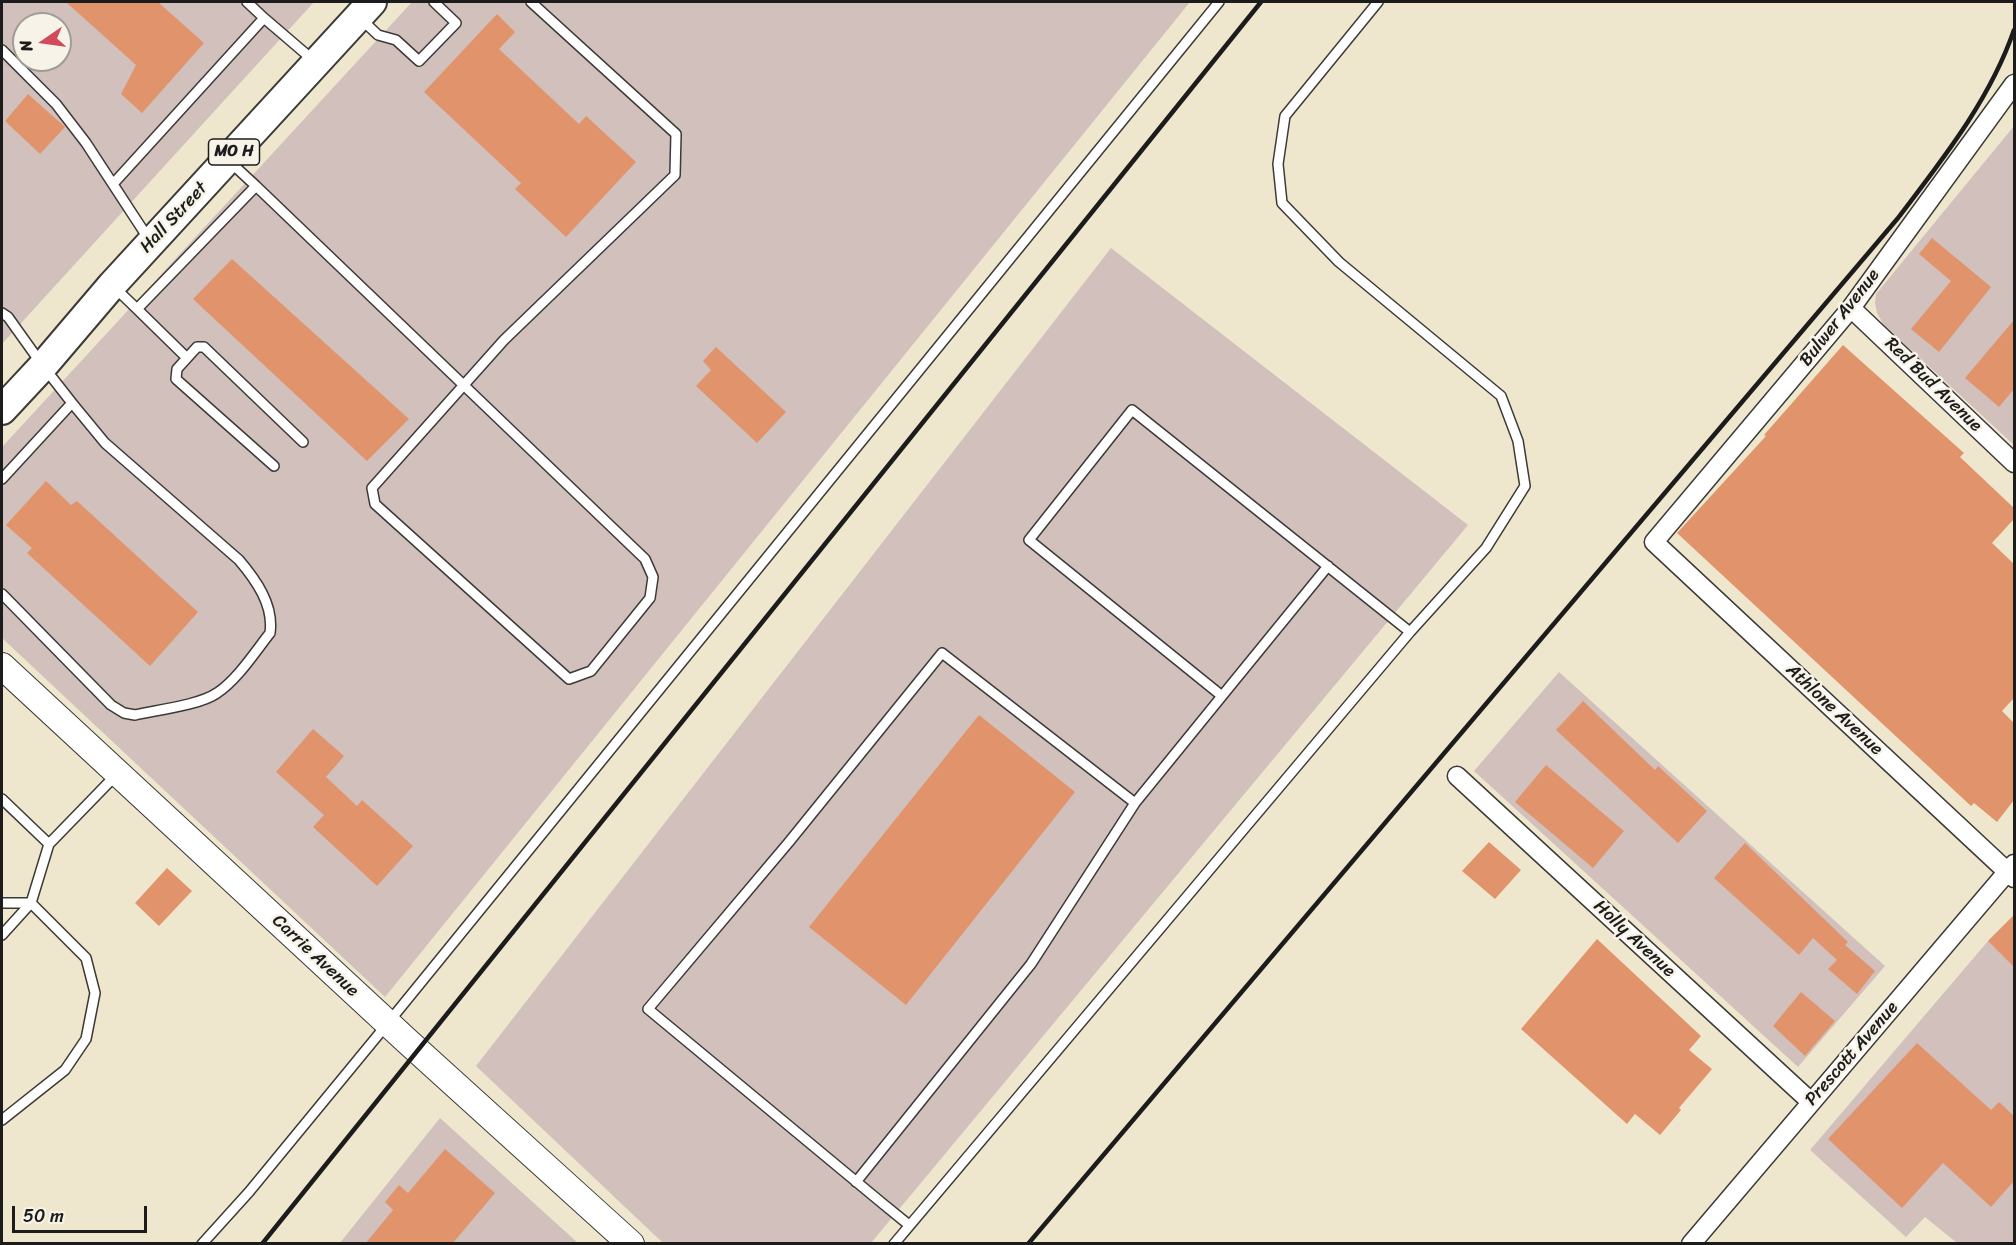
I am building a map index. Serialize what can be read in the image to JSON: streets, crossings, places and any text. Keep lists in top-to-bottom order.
{
  "streets": {
    "main road": ["MO H", "Hall Street"],
    "street": [
      "Bulwer Avenue",
      "Red Bud Avenue",
      "Athlone Avenue",
      "Holly Avenue",
      "Carrie Avenue",
      "Prescott Avenue"
    ]
  },
  "crossings": [
    ["Bulwer Avenue", "Red Bud Avenue"],
    ["Bulwer Avenue", "Athlone Avenue"],
    ["Athlone Avenue", "Prescott Avenue"],
    ["Holly Avenue", "Prescott Avenue"]
  ],
  "scale_bar": "50 m",
  "north": "left"
}
